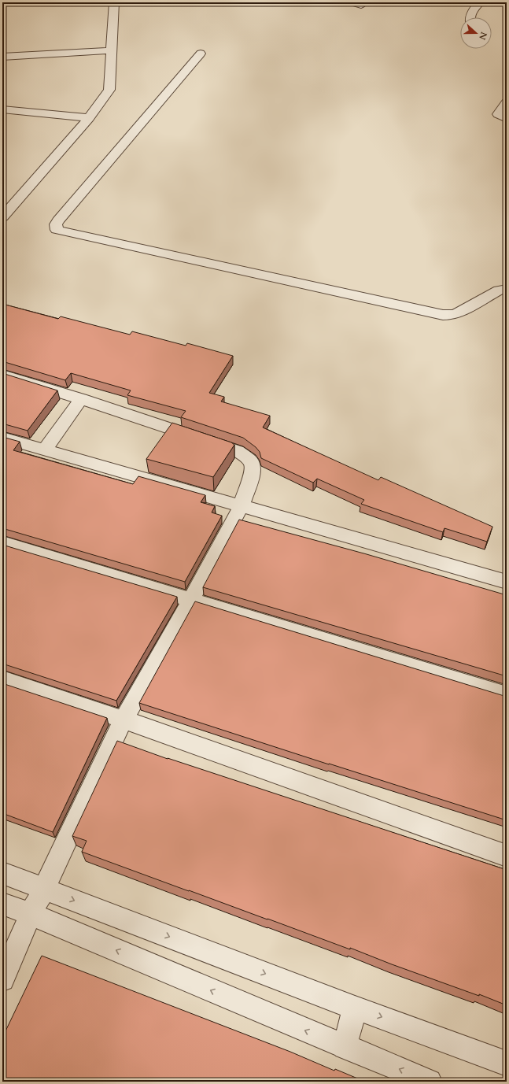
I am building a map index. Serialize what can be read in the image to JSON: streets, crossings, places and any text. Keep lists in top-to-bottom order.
{
  "north": "right"
}
